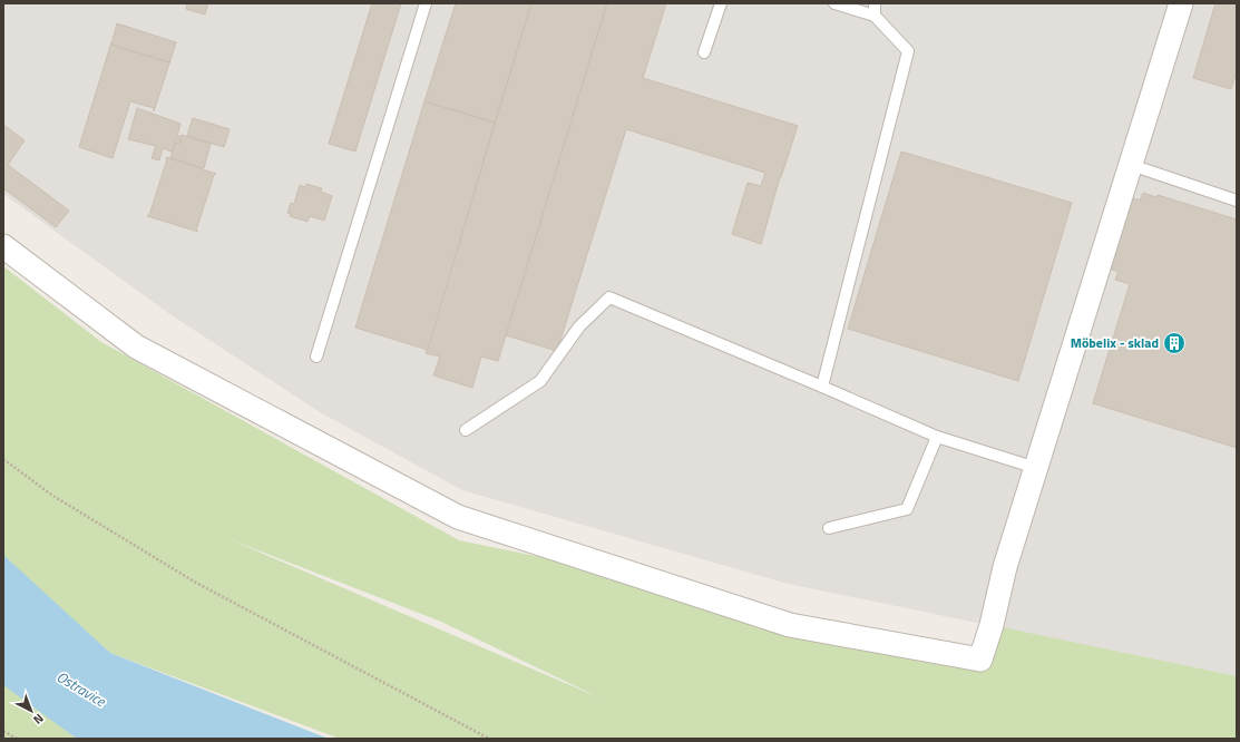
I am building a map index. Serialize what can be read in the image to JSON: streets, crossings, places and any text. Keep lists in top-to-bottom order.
{
  "water": ["Ostravice"],
  "places": {
    "building": ["Möbelix - sklad"]
  },
  "north": "bottom right"
}
